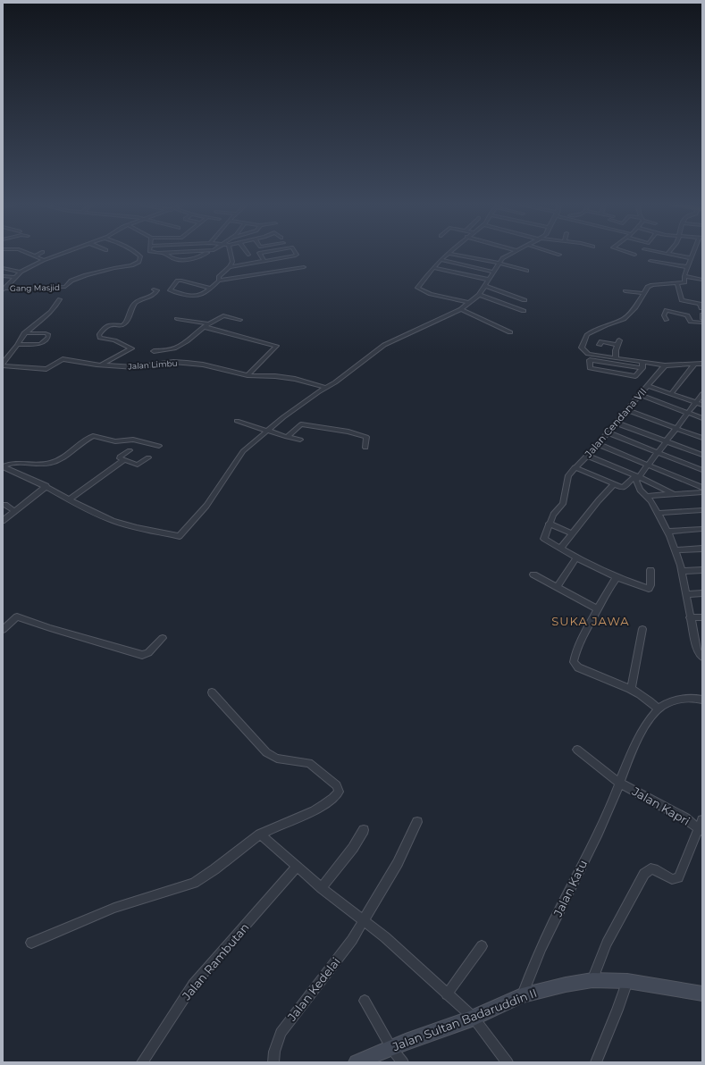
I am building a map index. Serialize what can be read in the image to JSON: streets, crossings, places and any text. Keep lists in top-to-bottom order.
{
  "streets": {
    "street": [
      "Gang Masjid",
      "Jalan Limbu",
      "Jalan Cendana VII",
      "Jalan Kapri",
      "Jalan Katu",
      "Jalan Rambutan",
      "Jalan Kedelai",
      "Jalan Sultan Badaruddin II"
    ]
  },
  "crossings": [
    ["Jalan Kapri", "Jalan Katu"],
    ["Jalan Katu", "Jalan Sultan Badaruddin II"]
  ],
  "districts": ["SUKA JAWA"]
}
